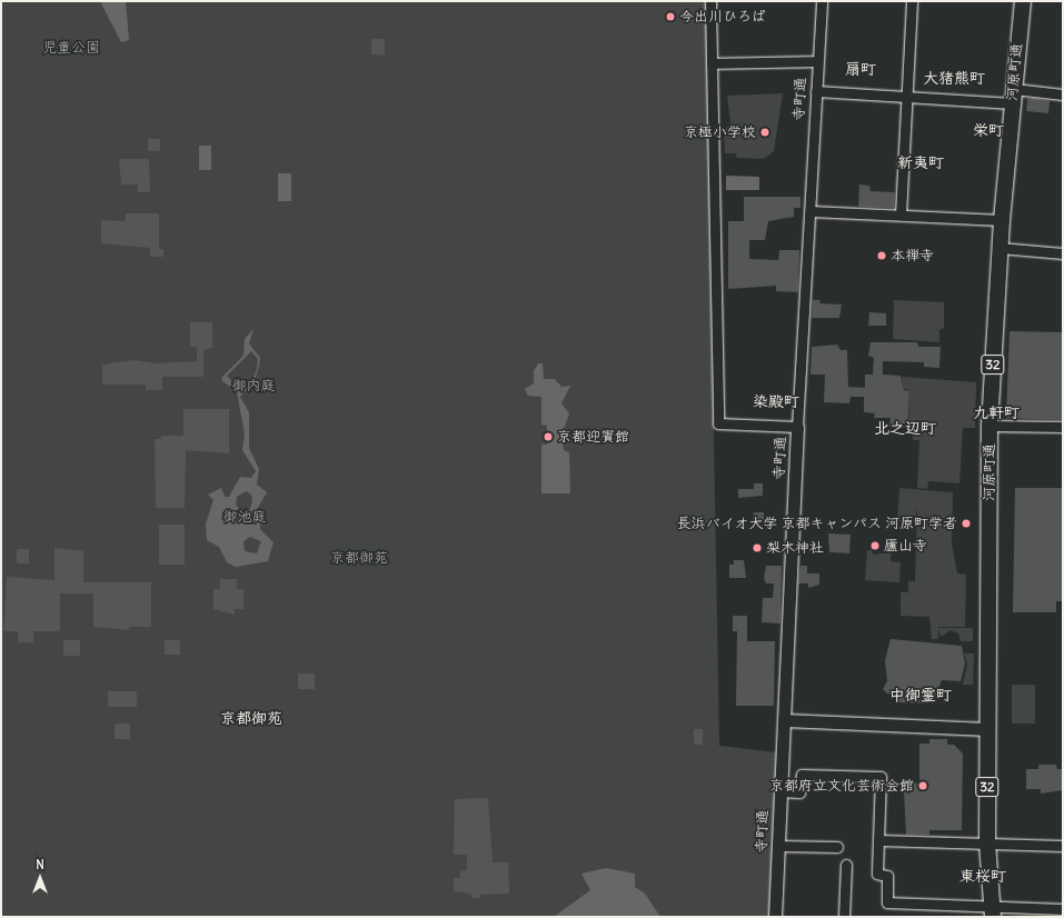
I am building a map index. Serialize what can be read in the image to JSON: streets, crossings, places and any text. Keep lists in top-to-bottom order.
{
  "streets": {
    "main road": ["河原町通", "32"],
    "street": ["寺町通"]
  },
  "districts": [
    "扇町",
    "大猪熊町",
    "栄町",
    "新夷町",
    "染殿町",
    "九軒町",
    "北之辺町",
    "中御霊町",
    "京都御苑",
    "東桜町"
  ],
  "parks": [
    "児童公園",
    "御内庭",
    "御池庭",
    "京都御苑"
  ],
  "places": [
    "今出川ひろば",
    "京極小学校",
    "本禅寺",
    "京都迎賓館",
    "長浜バイオ大学 京都キャンパス 河原町学者",
    "廬山寺",
    "梨木神社",
    "京都府立文化芸術会館"
  ],
  "north": "top"
}
